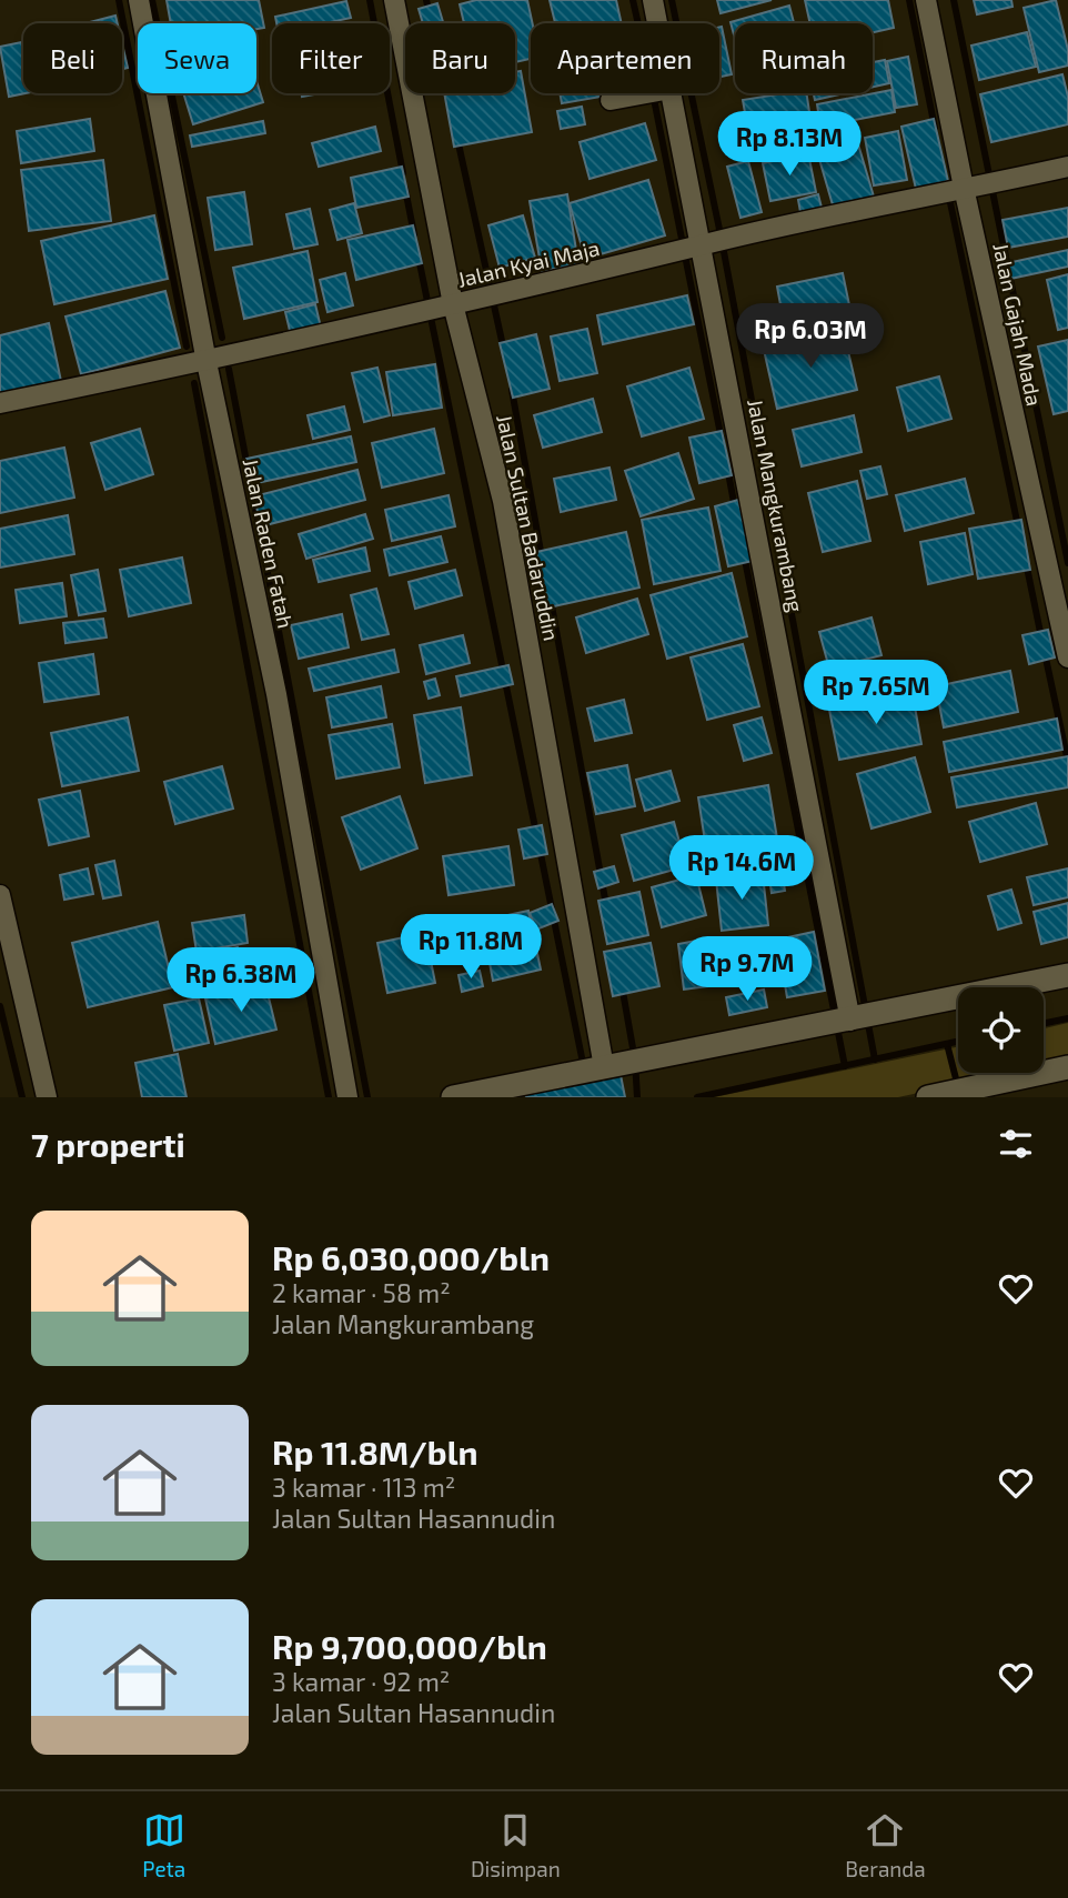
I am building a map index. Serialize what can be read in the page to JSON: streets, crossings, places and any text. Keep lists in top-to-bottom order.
{
  "streets": {
    "street": [
      "Jalan Kyai Maja",
      "Jalan Gajah Mada",
      "Jalan Mangkurambang",
      "Jalan Sultan Badaruddin",
      "Jalan Raden Fatah"
    ]
  },
  "crossings": [
    ["Jalan Kyai Maja", "Jalan Gajah Mada"],
    ["Jalan Kyai Maja", "Jalan Mangkurambang"],
    ["Jalan Kyai Maja", "Jalan Sultan Badaruddin"],
    ["Jalan Kyai Maja", "Jalan Raden Fatah"]
  ],
  "page": {
    "chip": [
      "Beli",
      "Sewa",
      "Filter",
      "Baru",
      "Apartemen",
      "Rumah"
    ],
    "price": [
      "Rp 8.13M",
      "Rp 6.03M",
      "Rp 7.65M",
      "Rp 14.6M",
      "Rp 11.8M",
      "Rp 9.7M",
      "Rp 6.38M"
    ],
    "heading": "7 properti",
    "list": [
      {
        "name": "Rp 6,030,000/bln",
        "note": "2 kamar · 58 m² · Jalan Mangkurambang"
      },
      {
        "name": "Rp 11.8M/bln",
        "note": "3 kamar · 113 m² · Jalan Sultan Hasannudin"
      },
      {
        "name": "Rp 9,700,000/bln",
        "note": "3 kamar · 92 m² · Jalan Sultan Hasannudin"
      }
    ],
    "tabs": ["Peta", "Disimpan", "Beranda"]
  }
}
